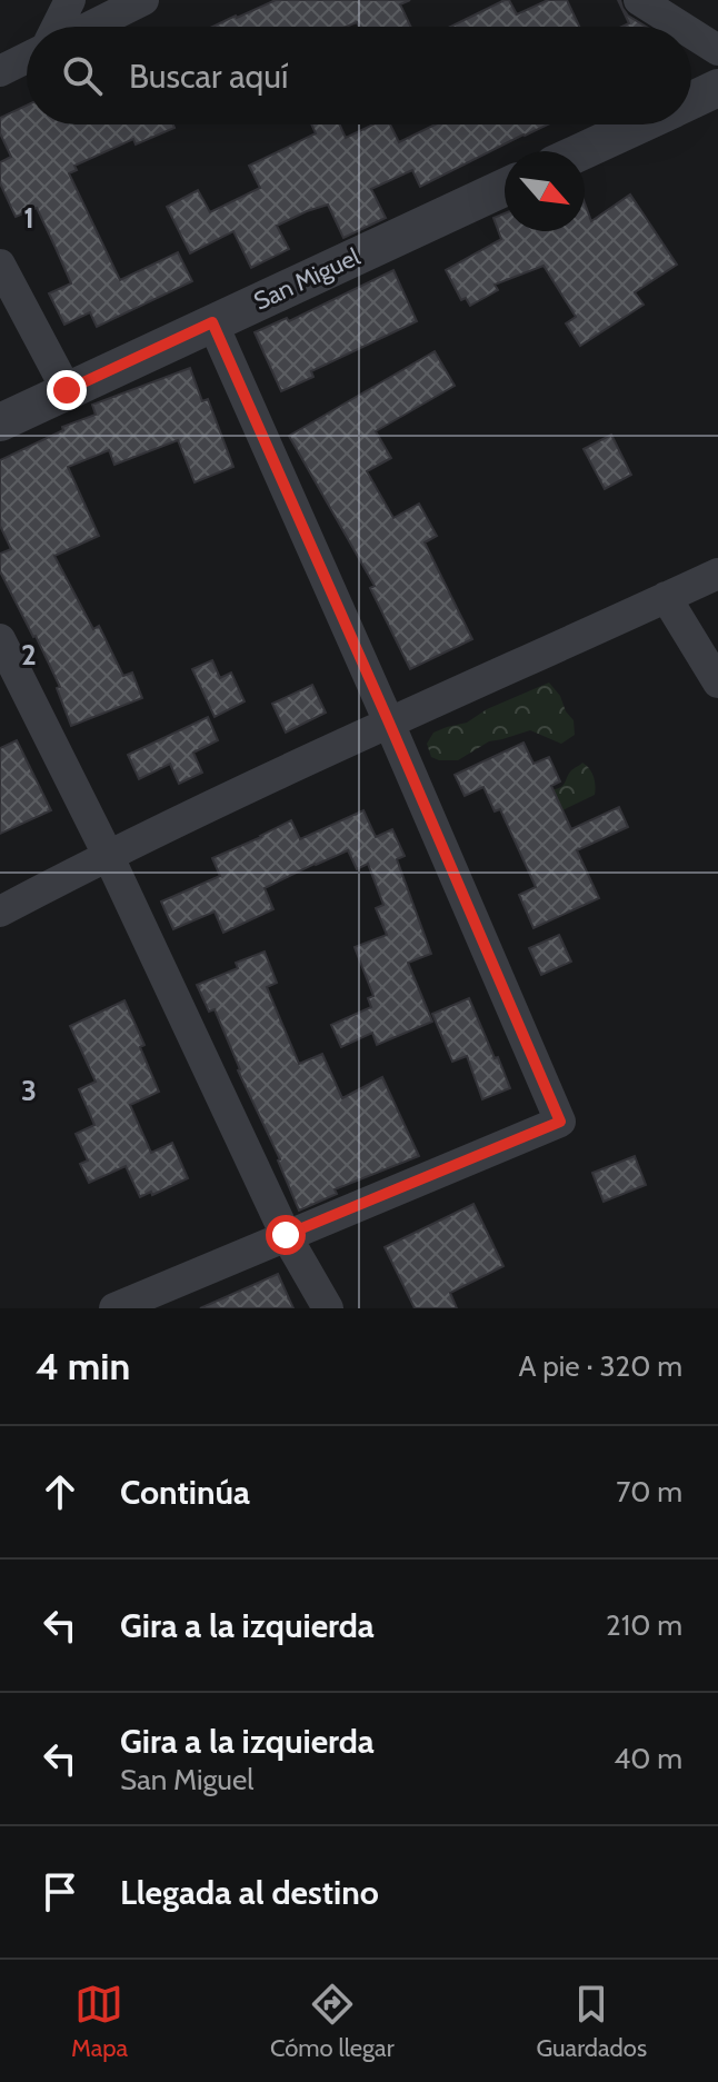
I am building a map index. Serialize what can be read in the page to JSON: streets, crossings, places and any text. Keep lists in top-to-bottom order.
{
  "streets": {
    "street": ["San Miguel"]
  },
  "north": "bottom right",
  "page": {
    "search": "Buscar aquí",
    "heading": ["4 min", "A pie · 320 m"],
    "list": [
      ["Continúa", "70 m"],
      ["Gira a la izquierda", "210 m"],
      ["Gira a la izquierda", "San Miguel", "40 m"],
      "Llegada al destino"
    ],
    "nav": ["Mapa", "Cómo llegar", "Guardados"]
  },
  "grid": {
    "rows": ["1", "2", "3"]
  }
}
